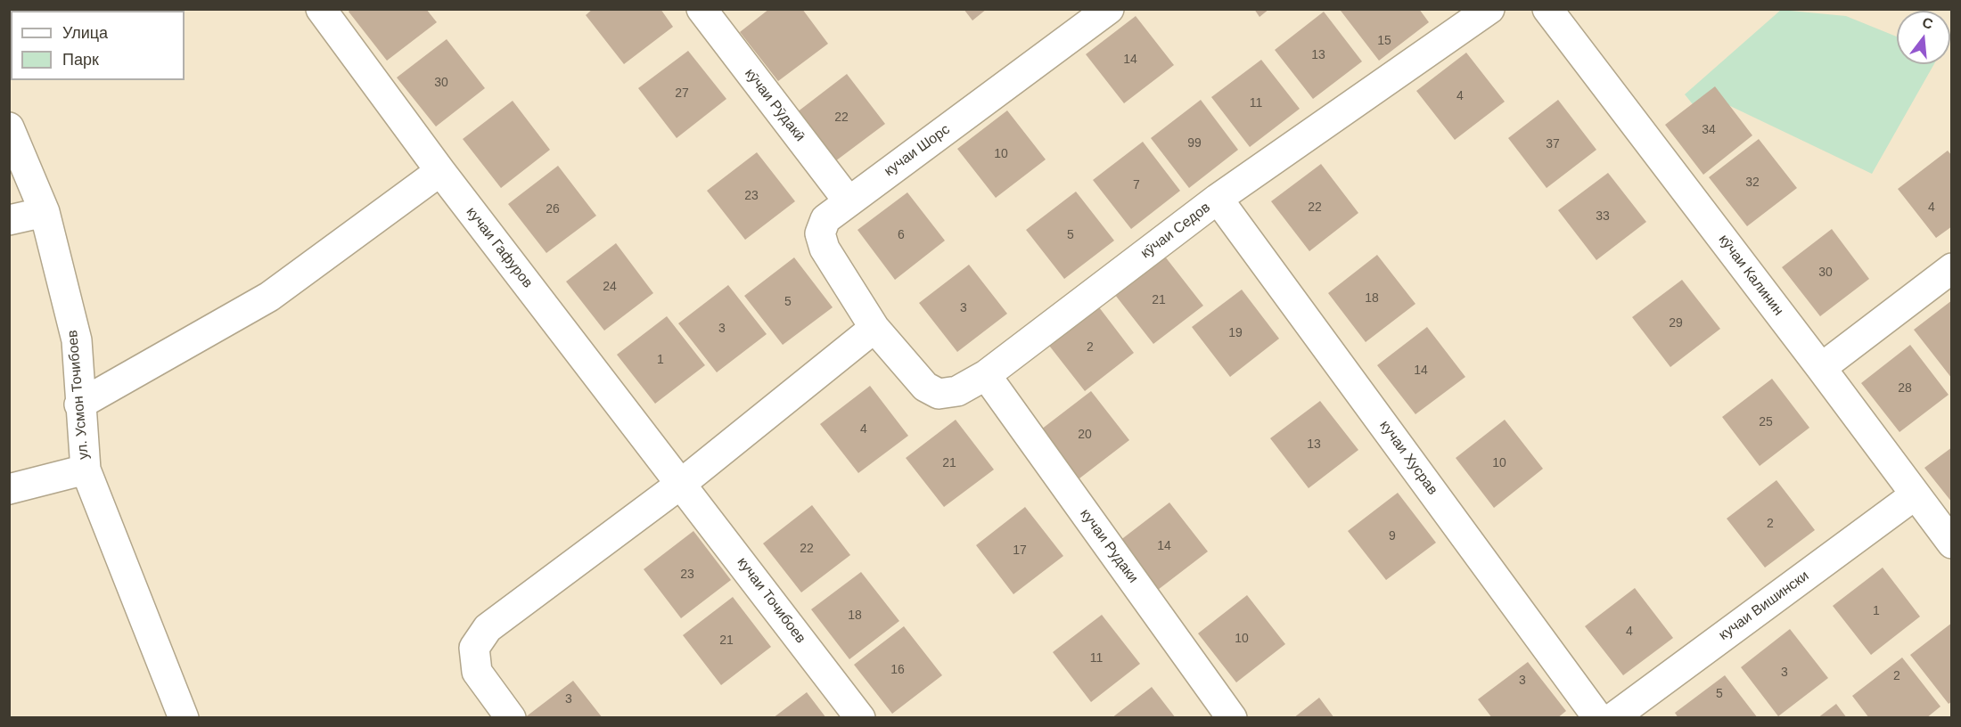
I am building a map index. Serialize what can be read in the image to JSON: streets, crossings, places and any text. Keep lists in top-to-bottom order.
{
  "streets": {
    "street": [
      "кӯчаи Рӯдакӣ",
      "кучаи Шорс",
      "кӯчаи Седов",
      "кучаи Гафуров",
      "кӯчаи Калинин",
      "ул. Усмон Точибоев",
      "кучаи Хусрав",
      "кучаи Рудаки",
      "кучаи Точибоев",
      "кучаи Вишински"
    ]
  },
  "crossings": [
    ["кӯчаи Рӯдакӣ", "кучаи Шорс"],
    ["кучаи Шорс", "кӯчаи Седов"],
    ["кӯчаи Седов", "кучаи Хусрав"],
    ["кӯчаи Седов", "кучаи Рудаки"],
    ["кучаи Гафуров", "кучаи Точибоев"],
    ["кӯчаи Калинин", "кучаи Вишински"]
  ],
  "house_numbers": [
    "15",
    "13",
    "14",
    "30",
    "27",
    "4",
    "11",
    "22",
    "34",
    "99",
    "37",
    "10",
    "32",
    "7",
    "23",
    "22",
    "4",
    "26",
    "33",
    "6",
    "5",
    "30",
    "24",
    "18",
    "21",
    "5",
    "3",
    "29",
    "3",
    "19",
    "2",
    "1",
    "14",
    "28",
    "25",
    "4",
    "20",
    "13",
    "21",
    "10",
    "2",
    "9",
    "14",
    "22",
    "17",
    "23",
    "1",
    "18",
    "4",
    "10",
    "21",
    "11",
    "16",
    "3",
    "2",
    "3",
    "5",
    "3"
  ],
  "legend": ["Улица", "Парк"],
  "north": "top"
}
